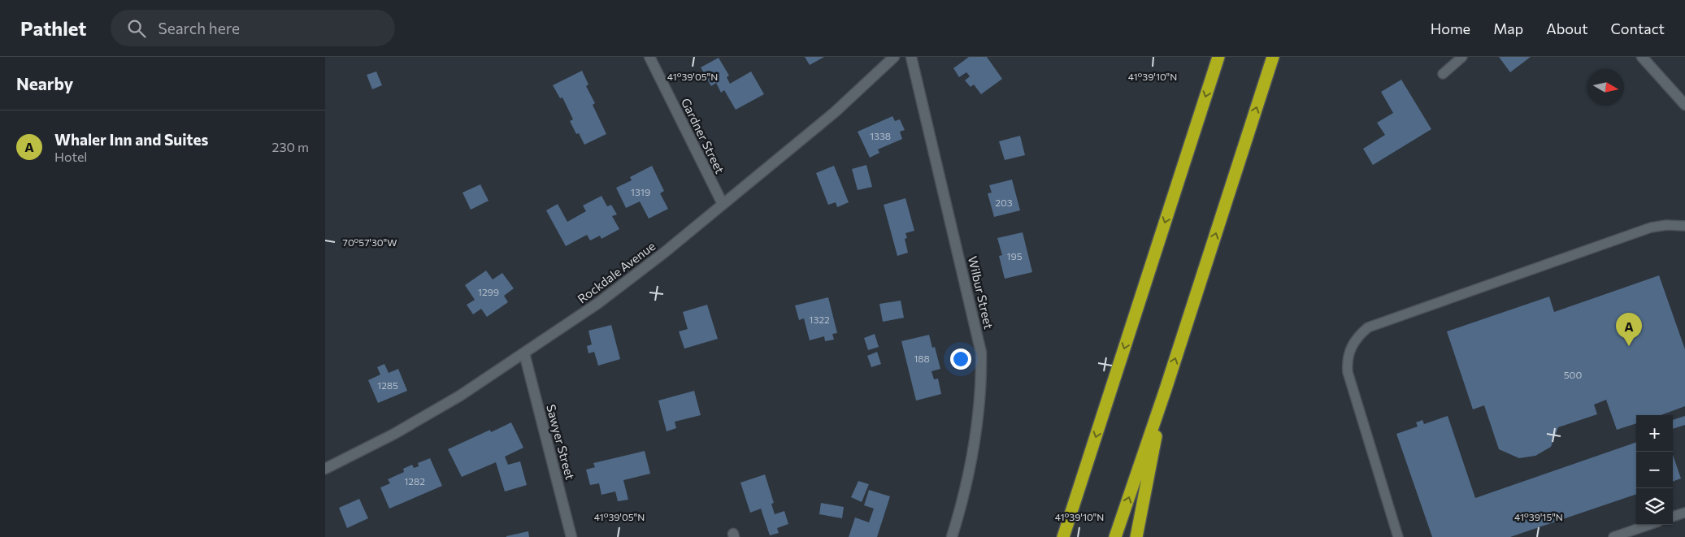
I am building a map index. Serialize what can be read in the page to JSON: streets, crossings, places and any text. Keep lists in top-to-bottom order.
{
  "streets": {
    "street": [
      "Gardner Street",
      "Rockdale Avenue",
      "Wilbur Street",
      "Sawyer Street"
    ]
  },
  "crossings": [
    ["Gardner Street", "Rockdale Avenue"],
    ["Rockdale Avenue", "Sawyer Street"]
  ],
  "house_numbers": [
    "1338",
    "1319",
    "203",
    "195",
    "1299",
    "1322",
    "188",
    "500",
    "1285",
    "1282"
  ],
  "north": "right",
  "page": {
    "header": "Pathlet",
    "search": "Search here",
    "nav": [
      "Home",
      "Map",
      "About",
      "Contact"
    ],
    "heading": "Nearby",
    "list": [
      {
        "mark": "A",
        "name": "Whaler Inn and Suites",
        "note": "Hotel",
        "value": "230 m"
      }
    ],
    "pins": "A",
    "map_buttons": ["+", "−"]
  },
  "coordinates": [
    "41°39'10\"N",
    "41°39'05\"N",
    "70°57'30\"W",
    "41°39'15\"N"
  ]
}
